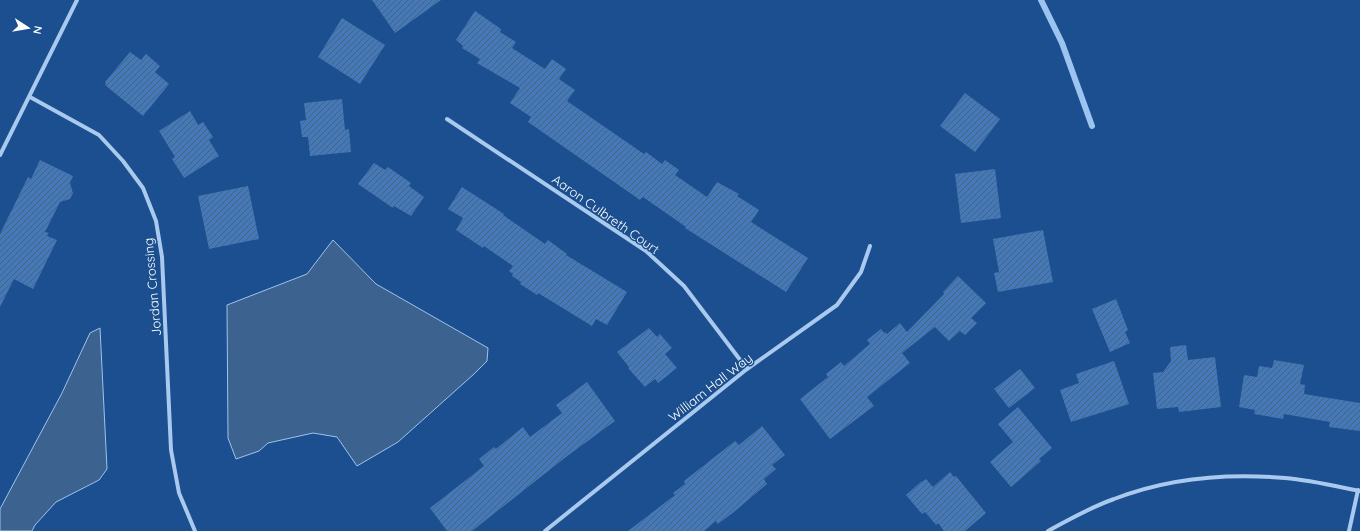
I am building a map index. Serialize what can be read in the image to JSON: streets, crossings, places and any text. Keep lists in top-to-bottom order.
{
  "streets": {
    "street": ["Aaron Culbreth Court", "Jordan Crossing", "William Hall Way"]
  },
  "crossings": [
    ["Aaron Culbreth Court", "William Hall Way"]
  ],
  "north": "right"
}
